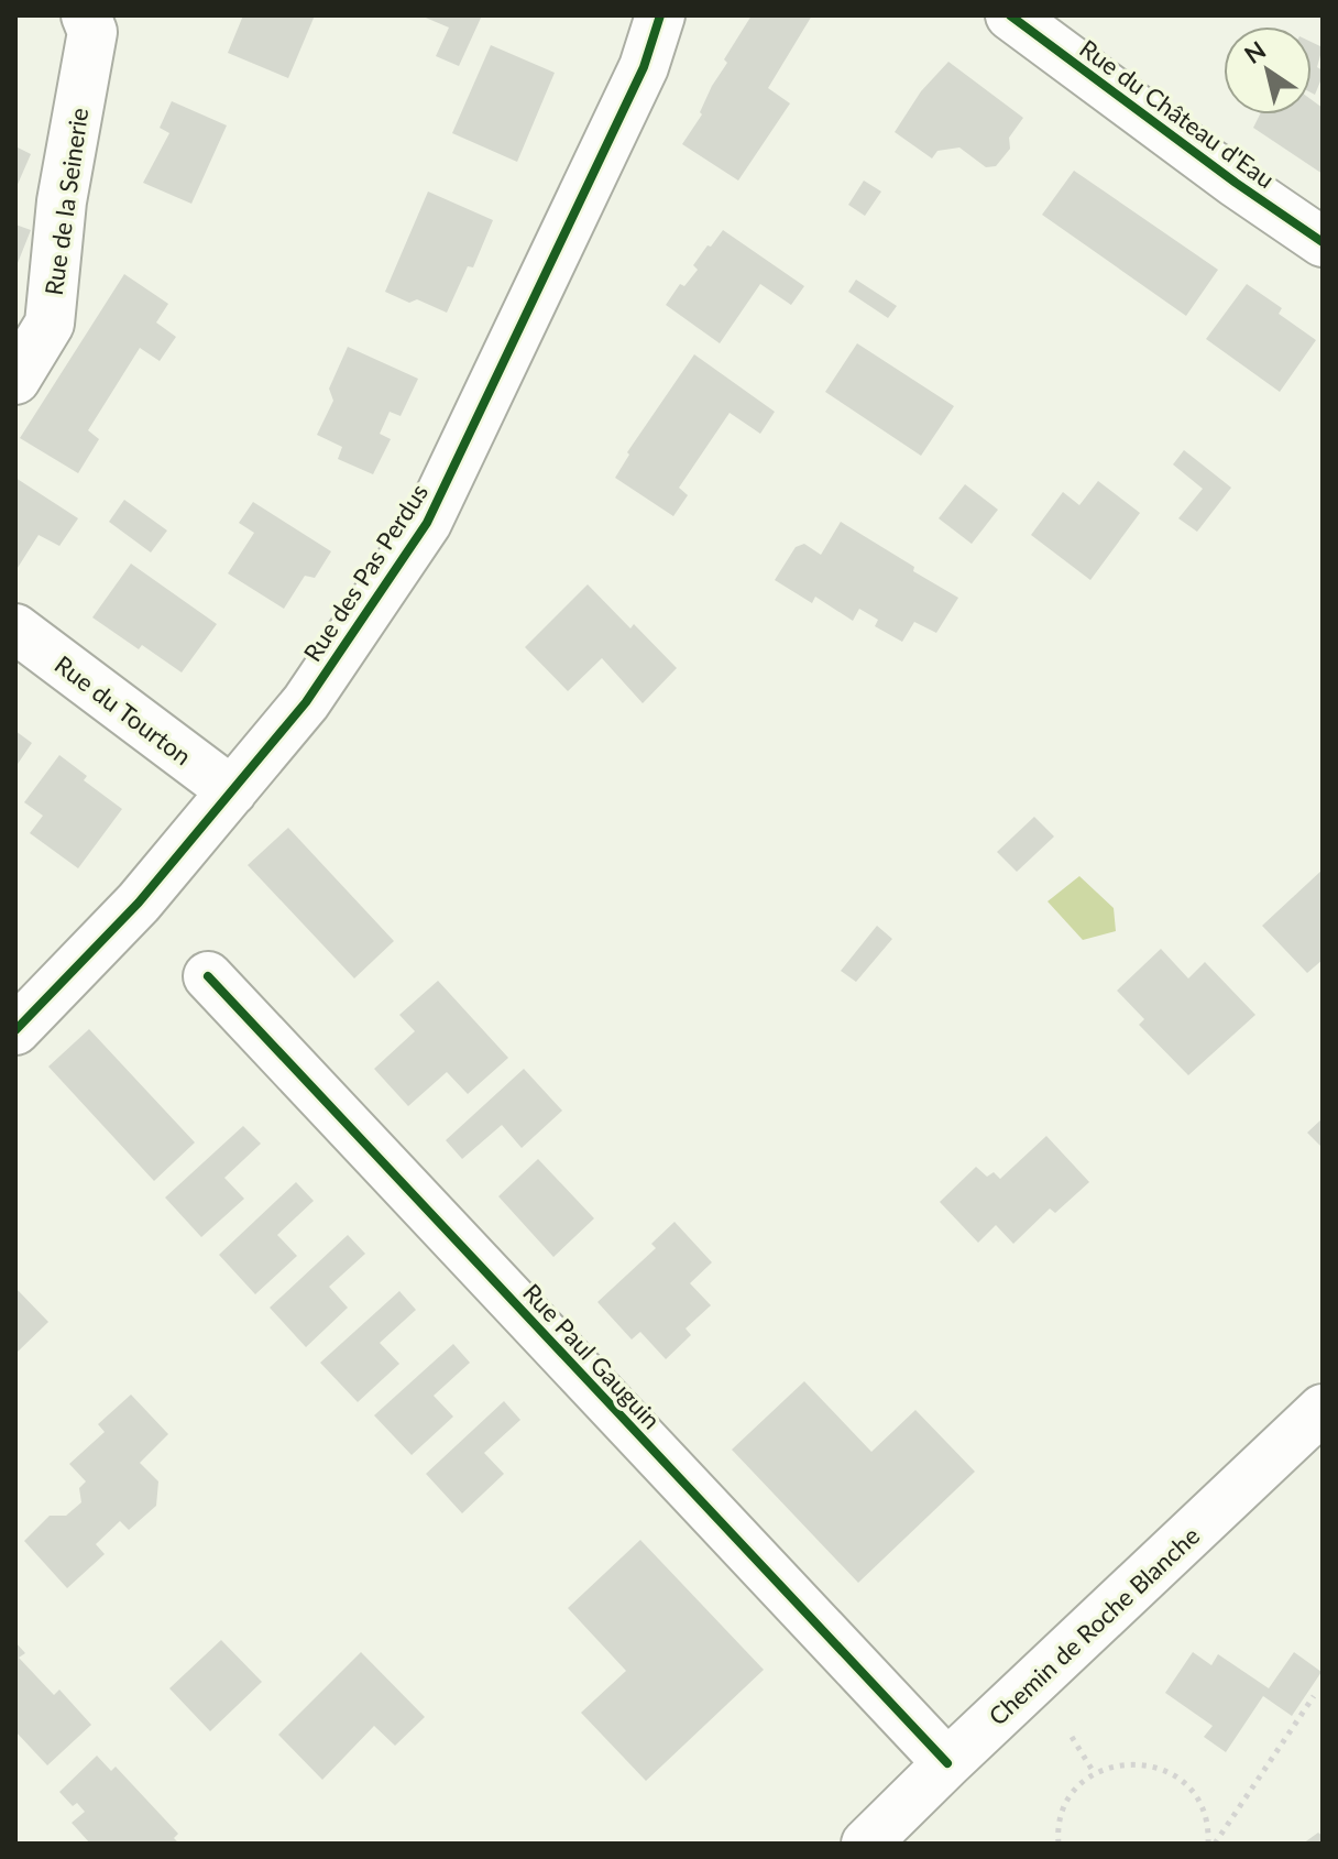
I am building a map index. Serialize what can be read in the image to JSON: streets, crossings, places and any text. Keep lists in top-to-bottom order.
{
  "streets": {
    "street": [
      "Rue du Château d'Eau",
      "Rue de la Seinerie",
      "Rue des Pas Perdus",
      "Rue du Tourton",
      "Rue Paul Gauguin",
      "Chemin de Roche Blanche"
    ]
  },
  "crossings": [
    ["Rue des Pas Perdus", "Rue du Tourton"],
    ["Rue Paul Gauguin", "Chemin de Roche Blanche"]
  ],
  "north": "top left"
}
